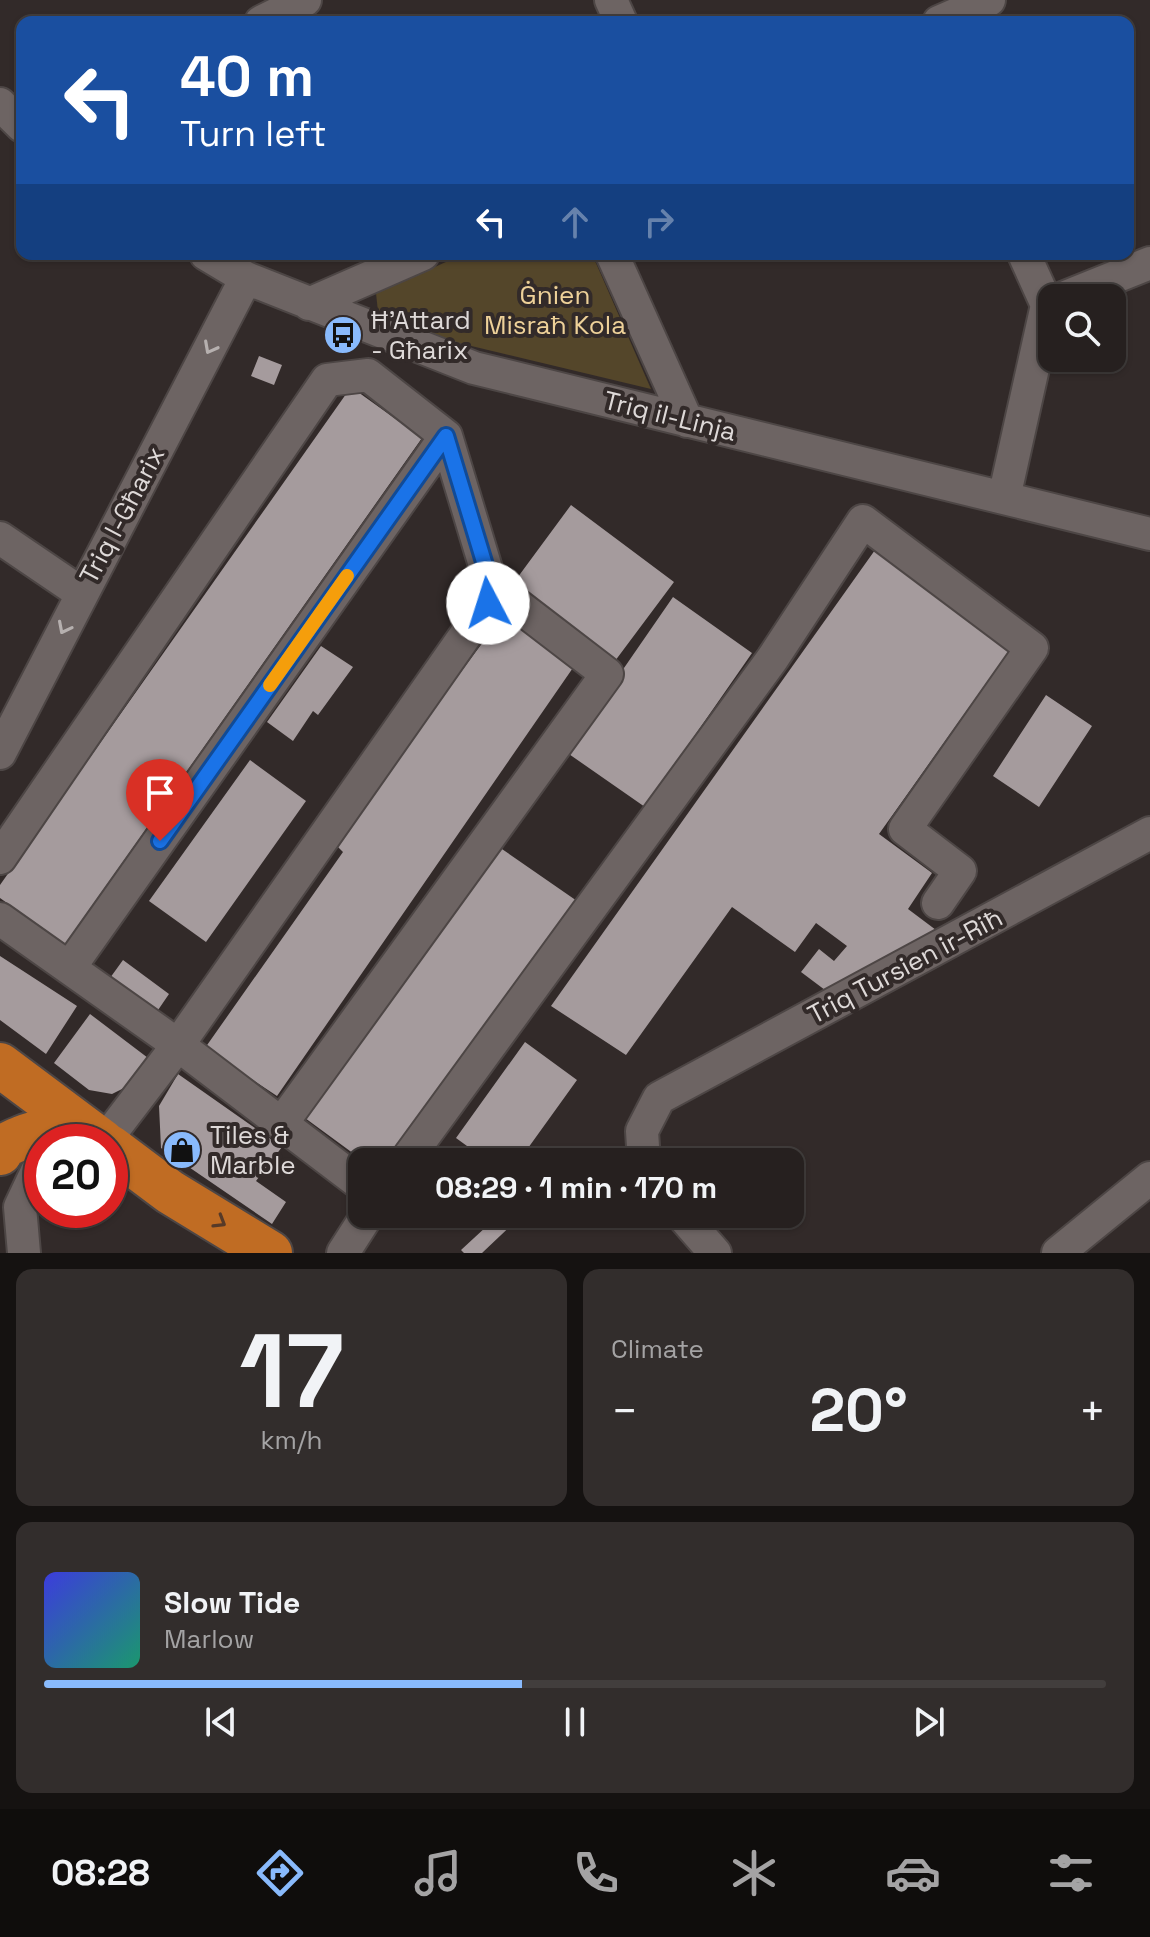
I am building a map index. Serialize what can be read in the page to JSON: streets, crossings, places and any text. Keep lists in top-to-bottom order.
{
  "streets": {
    "street": ["Triq il-Linja", "Triq l-Għarix", "Triq Tursien ir-Riħ"]
  },
  "crossings": [
    ["Triq il-Linja", "Triq l-Għarix"]
  ],
  "parks": ["Ġnien Misraħ Kola"],
  "places": {
    "bus stop": ["Ħ'Attard - Għarix"],
    "shop": ["Tiles & Marble"]
  },
  "page": {
    "turn": ["40 m", "Turn left"],
    "limit": "20",
    "trip": "08:29 · 1 min · 170 m",
    "tile": [
      ["17", "km/h"],
      "Climate"
    ],
    "heat": ["−", "20°", "+"],
    "song": ["Slow Tide", "Marlow"],
    "tabs": "08:28"
  }
}
